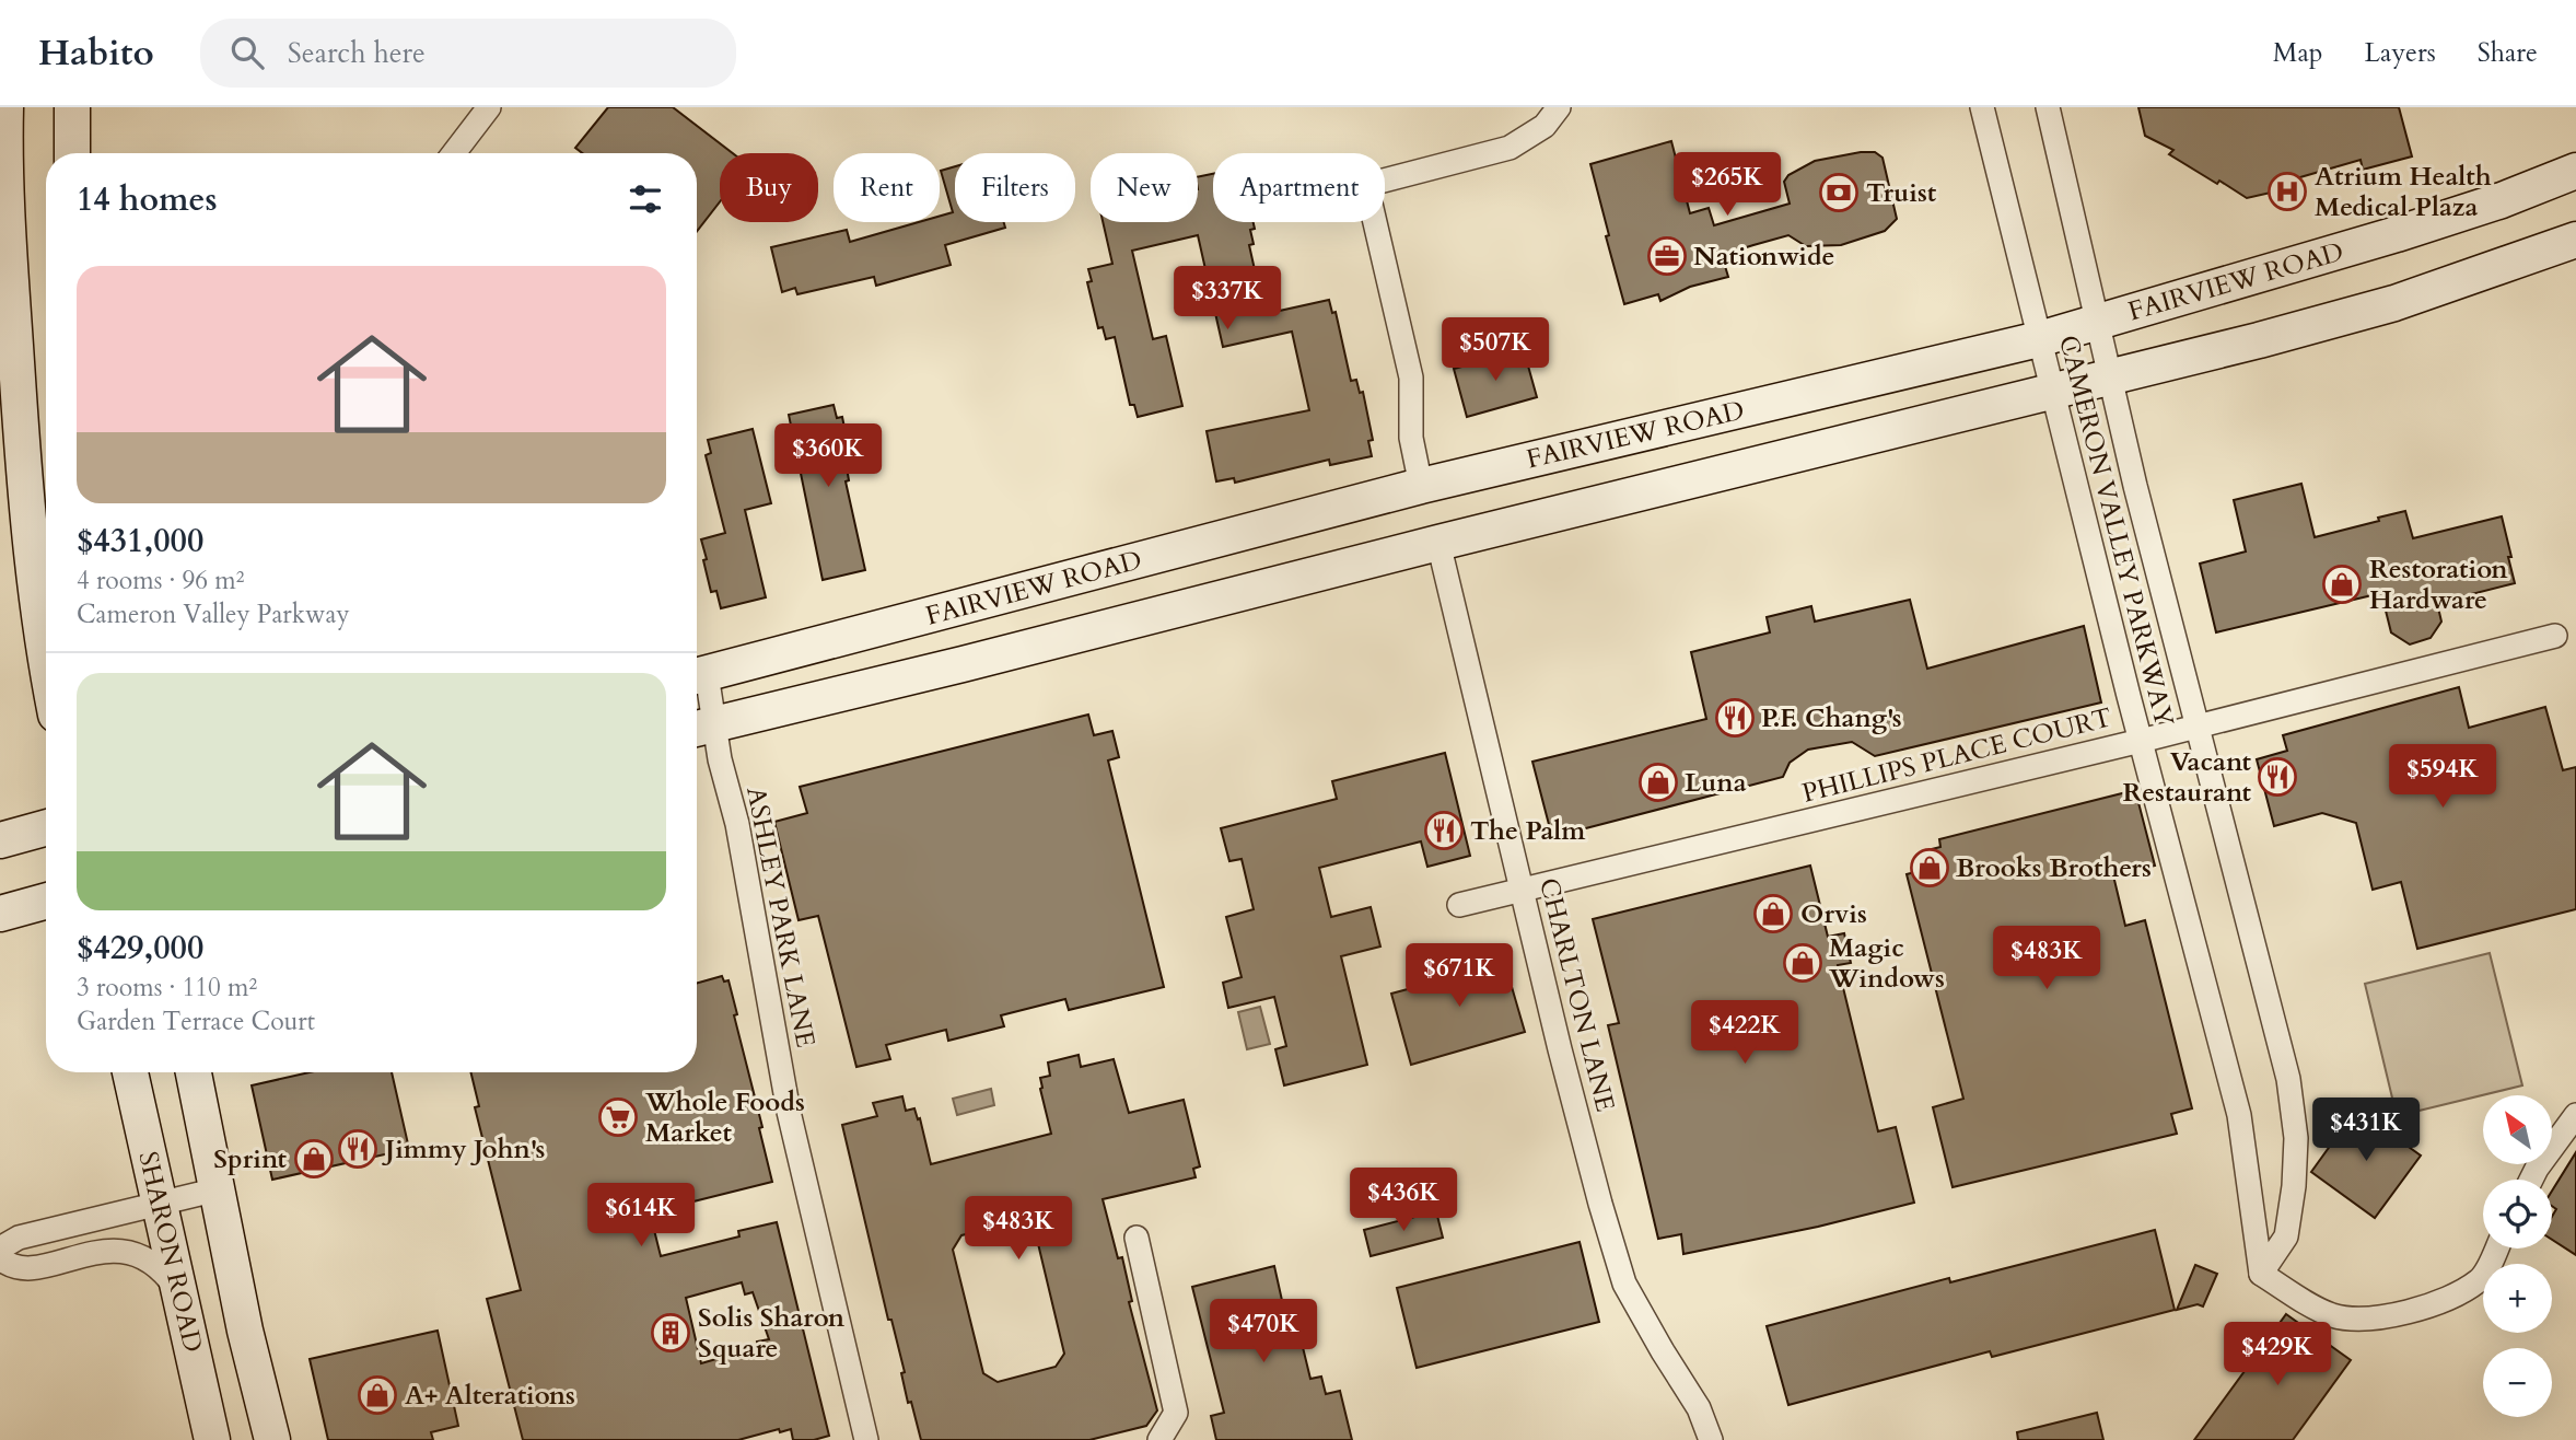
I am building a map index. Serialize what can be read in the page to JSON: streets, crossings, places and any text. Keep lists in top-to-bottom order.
{
  "streets": {
    "main road": ["FAIRVIEW ROAD", "SHARON ROAD"],
    "street": [
      "CAMERON VALLEY PARKWAY",
      "PHILLIPS PLACE COURT",
      "ASHLEY PARK LANE",
      "CHARLTON LANE"
    ]
  },
  "crossings": [
    ["FAIRVIEW ROAD", "CAMERON VALLEY PARKWAY"],
    ["FAIRVIEW ROAD", "ASHLEY PARK LANE"],
    ["FAIRVIEW ROAD", "CHARLTON LANE"],
    ["CAMERON VALLEY PARKWAY", "PHILLIPS PLACE COURT"],
    ["PHILLIPS PLACE COURT", "CHARLTON LANE"]
  ],
  "places": {
    "hospital": ["Atrium Health Medical Plaza"],
    "bank": ["Truist"],
    "office": ["Nationwide"],
    "shop": [
      "Restoration Hardware",
      "Luna",
      "Brooks Brothers",
      "Orvis",
      "Magic Windows",
      "Sprint",
      "A+ Alterations"
    ],
    "restaurant": [
      "P.F. Chang's",
      "Vacant Restaurant",
      "The Palm",
      "Jimmy John's"
    ],
    "supermarket": ["Whole Foods Market"],
    "building": ["Solis Sharon Square"]
  },
  "north": "top left",
  "page": {
    "header": "Habito",
    "search": "Search here",
    "nav": ["Map", "Layers", "Share"],
    "price": [
      "$265K",
      "$337K",
      "$507K",
      "$360K",
      "$594K",
      "$483K",
      "$671K",
      "$422K",
      "$431K",
      "$436K",
      "$614K",
      "$483K",
      "$470K",
      "$429K"
    ],
    "chip": [
      "Buy",
      "Rent",
      "Filters",
      "New",
      "Apartment"
    ],
    "heading": "14 homes",
    "list": [
      {
        "name": "$431,000",
        "note": "4 rooms · 96 m² · Cameron Valley Parkway"
      },
      {
        "name": "$429,000",
        "note": "3 rooms · 110 m² · Garden Terrace Court"
      }
    ],
    "map_buttons": ["+", "−"]
  }
}
